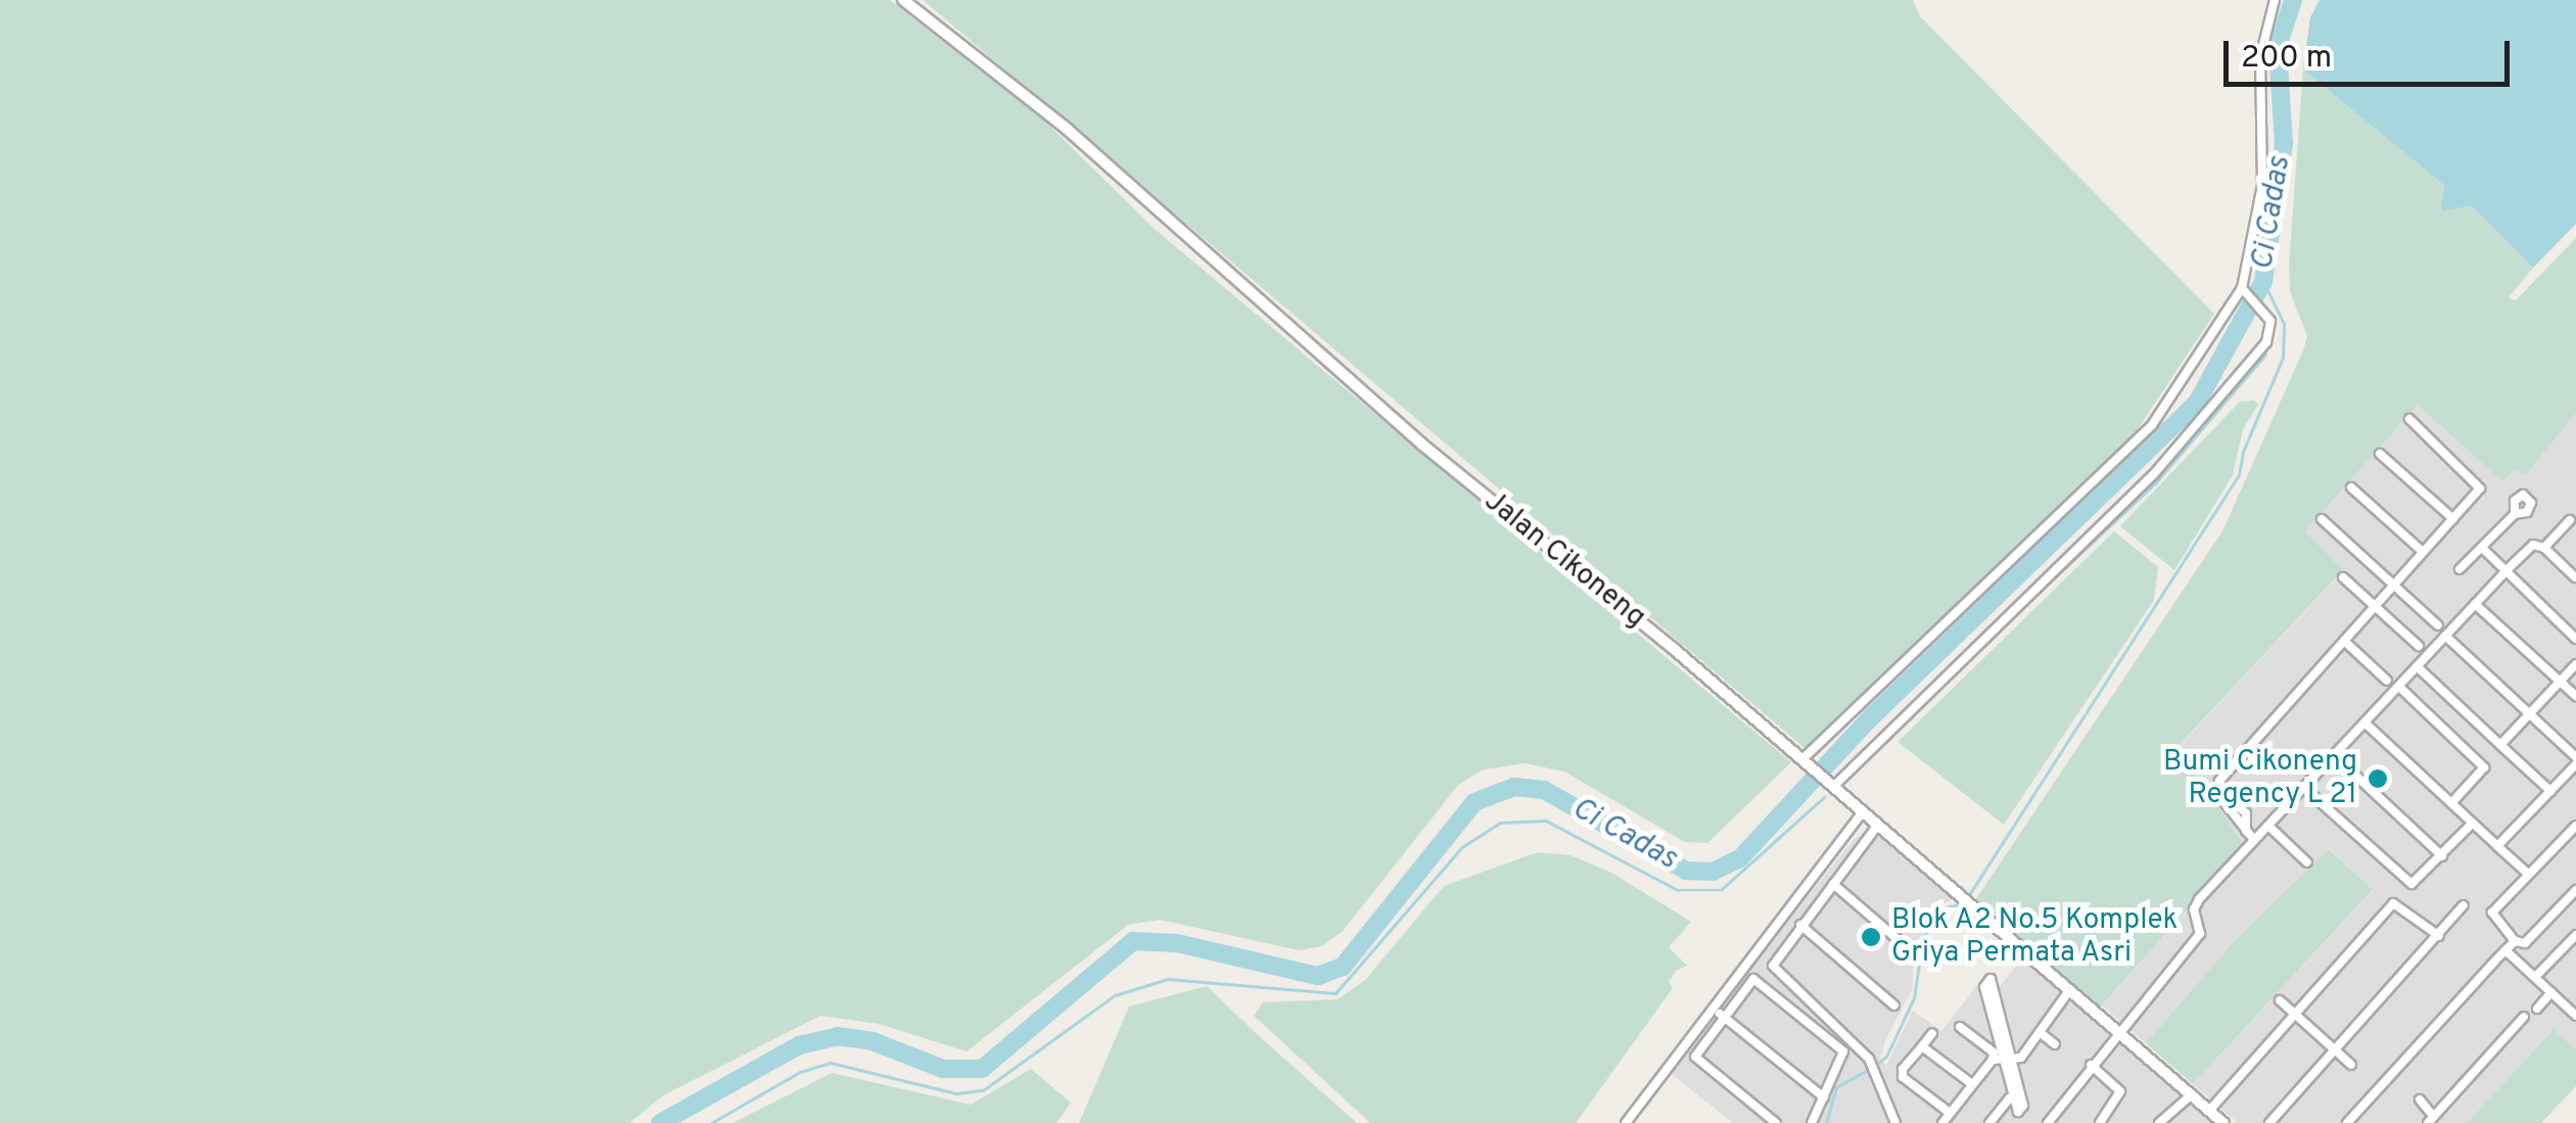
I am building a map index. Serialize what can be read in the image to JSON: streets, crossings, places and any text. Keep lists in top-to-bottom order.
{
  "streets": {
    "street": ["Jalan Cikoneng"]
  },
  "water": ["Ci Cadas"],
  "places": ["Bumi Cikoneng Regency L 21", "Blok A2 No.5 Komplek Griya Permata Asri"],
  "scale_bar": "200 m"
}
